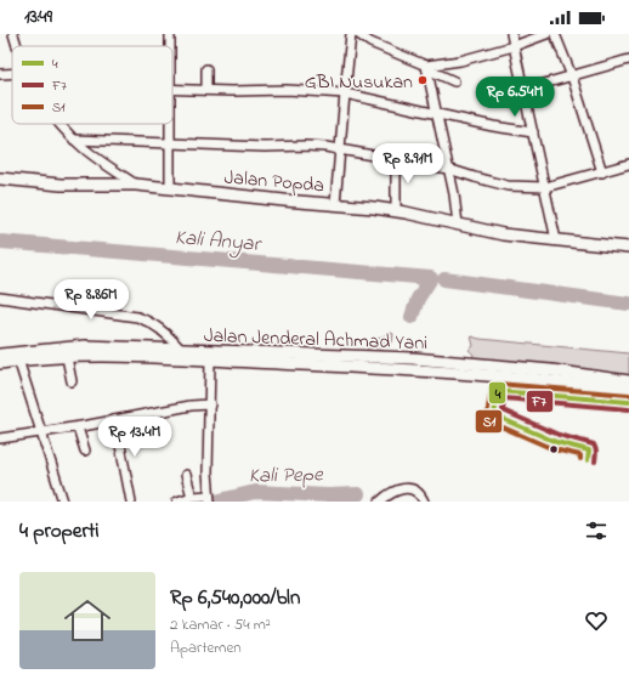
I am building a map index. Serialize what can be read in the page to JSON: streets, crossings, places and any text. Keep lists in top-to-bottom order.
{
  "streets": {
    "main road": ["Jalan Popda", "Jalan Jenderal Achmad Yani"]
  },
  "water": ["Kali Anyar", "Kali Pepe"],
  "places": ["GBI Nusukan"],
  "lines": ["transit line S1", "transit line 4", "transit line F7"],
  "legend": ["4", "F7", "S1"],
  "page": {
    "status": "13:49",
    "price": [
      "Rp 6.54M",
      "Rp 8.91M",
      "Rp 8.86M",
      "Rp 13.4M"
    ],
    "heading": "4 properti",
    "list": [
      {
        "name": "Rp 6,540,000/bln",
        "note": "2 kamar · 54 m² · Apartemen"
      }
    ]
  }
}
